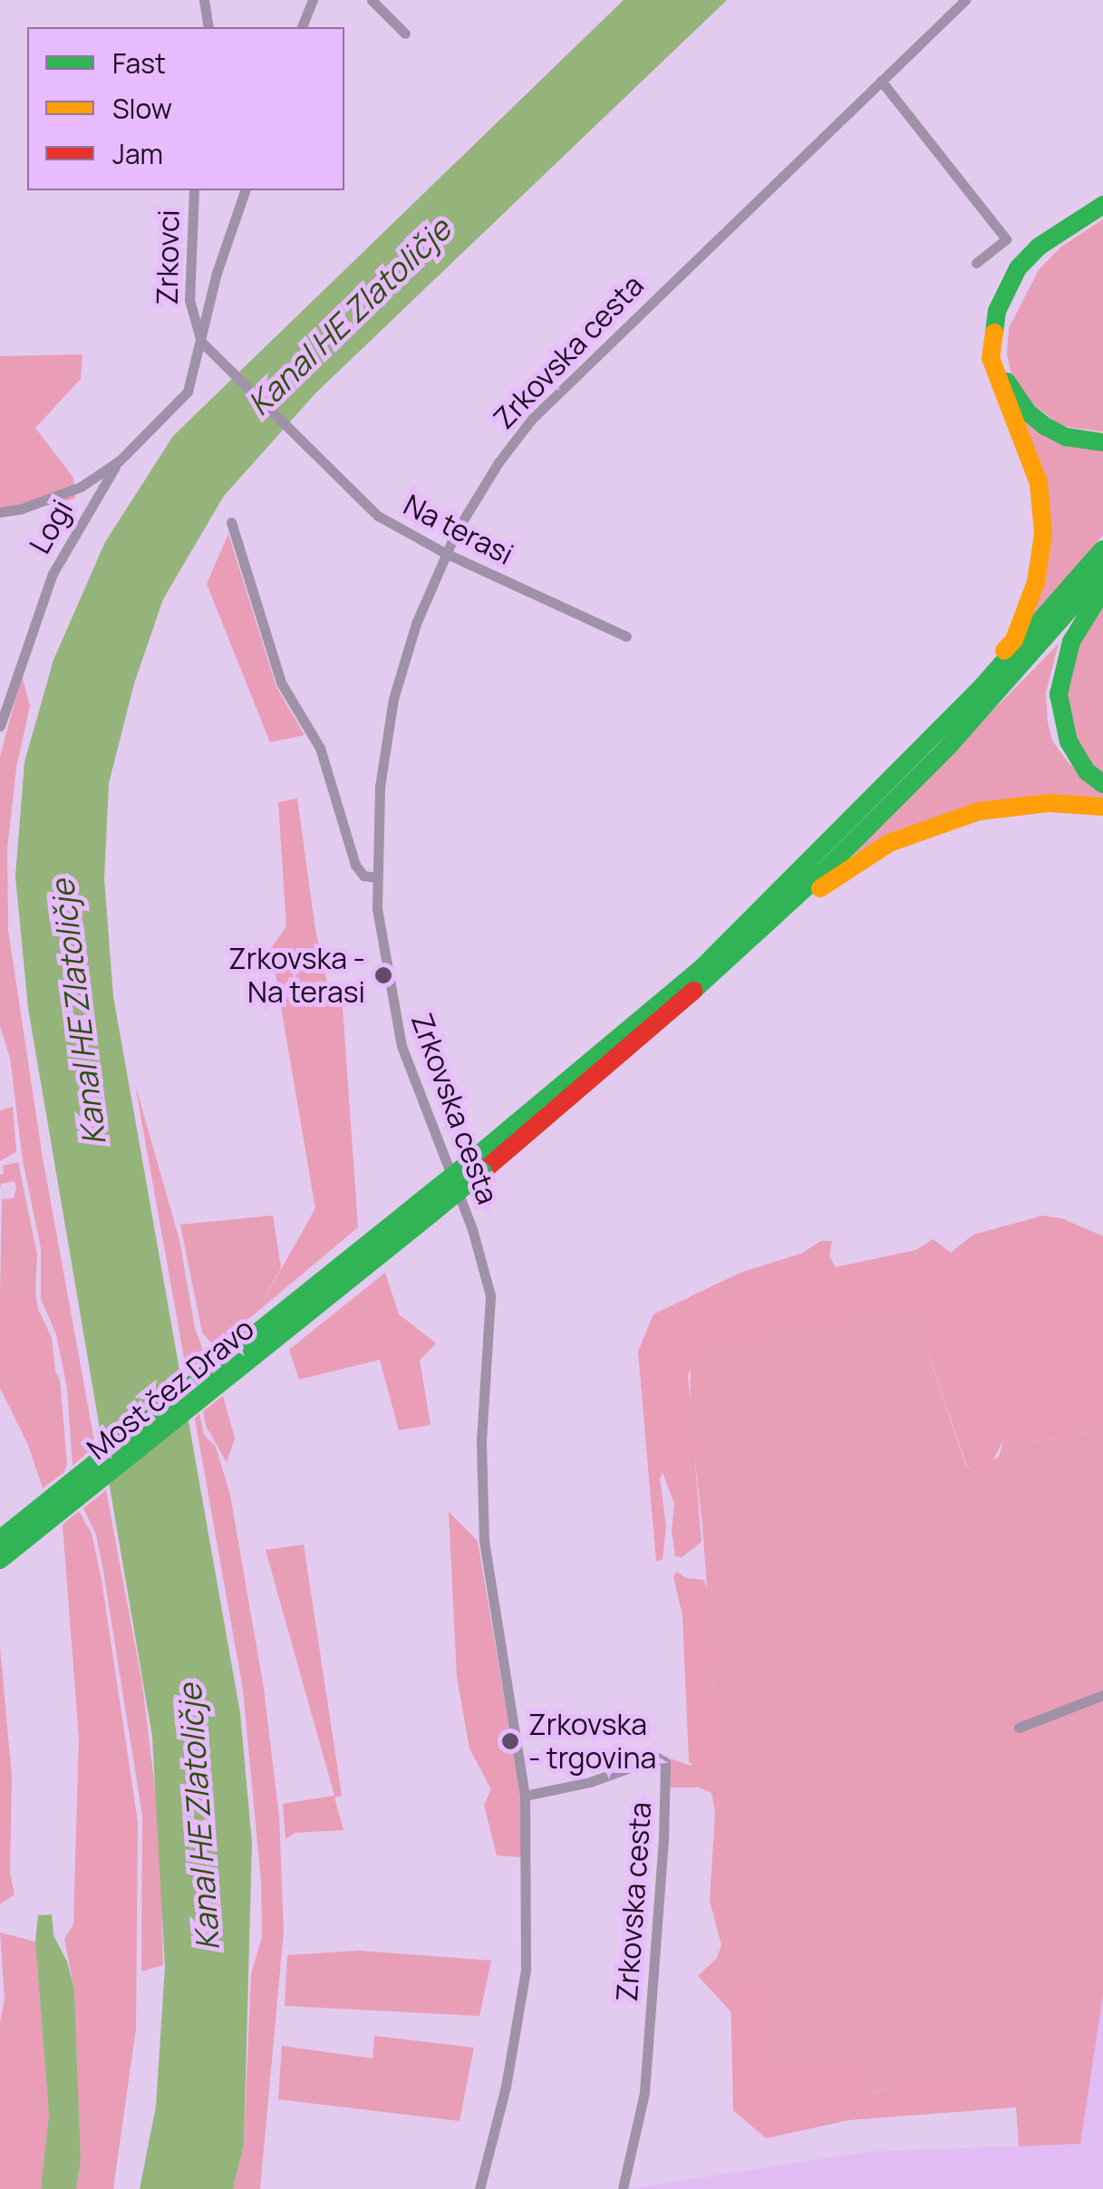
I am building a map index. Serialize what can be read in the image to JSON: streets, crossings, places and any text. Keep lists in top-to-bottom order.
{
  "streets": {
    "highway": ["Most čez Dravo"],
    "street": [
      "Zrkovci",
      "Zrkovska cesta",
      "Logi",
      "Na terasi"
    ]
  },
  "crossings": [
    ["Zrkovci", "Logi"],
    ["Zrkovci", "Na terasi"],
    ["Zrkovska cesta", "Na terasi"]
  ],
  "water": ["Kanal HE Zlatoličje"],
  "places": ["Zrkovska - Na terasi", "Zrkovska - trgovina"],
  "legend": ["Fast", "Slow", "Jam"]
}
